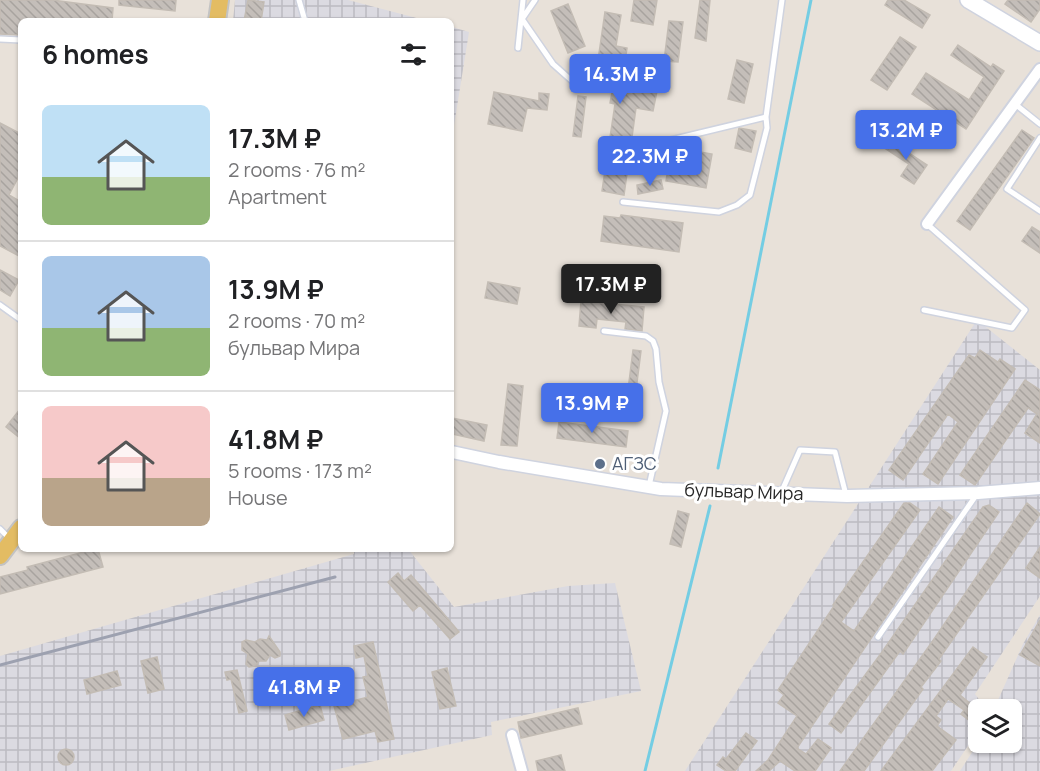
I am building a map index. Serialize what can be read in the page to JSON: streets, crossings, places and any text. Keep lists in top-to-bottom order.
{
  "streets": {
    "street": ["бульвар Мира"]
  },
  "places": ["АГЗС"],
  "page": {
    "heading": "6 homes",
    "price": [
      "14.3M ₽",
      "13.2M ₽",
      "22.3M ₽",
      "17.3M ₽",
      "13.9M ₽",
      "41.8M ₽"
    ],
    "list": [
      {
        "name": "17.3M ₽",
        "note": "2 rooms · 76 m² · Apartment"
      },
      {
        "name": "13.9M ₽",
        "note": "2 rooms · 70 m² · бульвар Мира"
      },
      {
        "name": "41.8M ₽",
        "note": "5 rooms · 173 m² · House"
      }
    ]
  }
}
